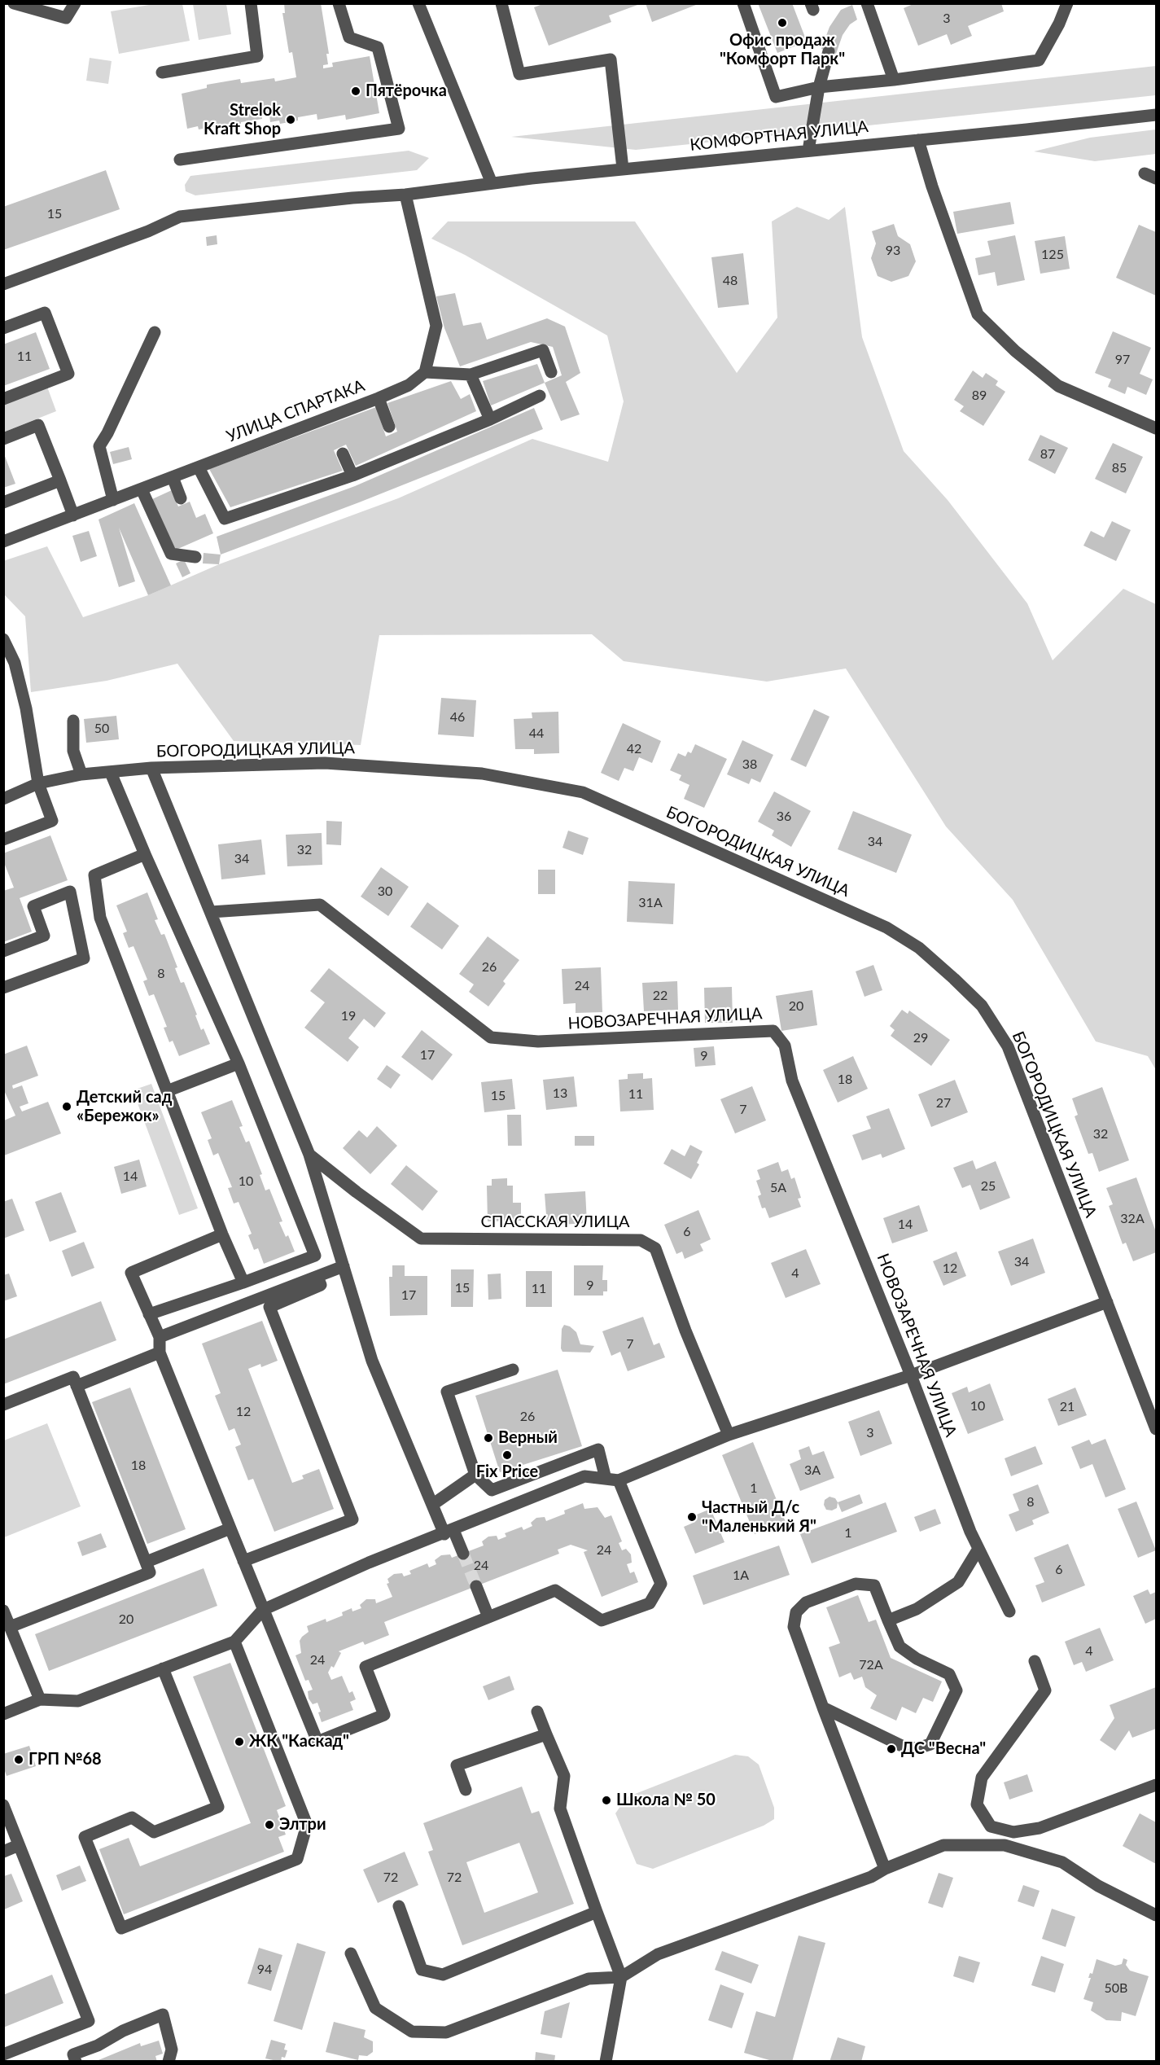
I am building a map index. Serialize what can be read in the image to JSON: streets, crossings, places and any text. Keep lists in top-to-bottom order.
{
  "streets": {
    "street": [
      "КОМФОРТНАЯ УЛИЦА",
      "УЛИЦА СПАРТАКА",
      "БОГОРОДИЦКАЯ УЛИЦА",
      "НОВОЗАРЕЧНАЯ УЛИЦА",
      "СПАССКАЯ УЛИЦА"
    ]
  },
  "places": [
    "Офис продаж \"Комфорт Парк\"",
    "Пятёрочка",
    "Strelok Kraft Shop",
    "Детский сад «Бережок»",
    "Верный",
    "Fix Price",
    "Частный Д/с \"Маленький Я\"",
    "ЖК \"Каскад\"",
    "ДС \"Весна\"",
    "ГРП №68",
    "Школа № 50",
    "Элтри"
  ],
  "house_numbers": [
    "3",
    "15",
    "93",
    "125",
    "48",
    "11",
    "97",
    "89",
    "87",
    "85",
    "46",
    "50",
    "44",
    "42",
    "38",
    "36",
    "34",
    "32",
    "34",
    "30",
    "31А",
    "26",
    "8",
    "24",
    "22",
    "20",
    "19",
    "29",
    "17",
    "9",
    "18",
    "13",
    "11",
    "15",
    "27",
    "7",
    "32",
    "14",
    "10",
    "25",
    "5А",
    "32А",
    "14",
    "6",
    "34",
    "12",
    "4",
    "9",
    "15",
    "11",
    "17",
    "7",
    "10",
    "21",
    "12",
    "26",
    "3",
    "18",
    "3А",
    "1",
    "8",
    "1",
    "24",
    "24",
    "6",
    "1А",
    "20",
    "4",
    "24",
    "72А",
    "72",
    "72",
    "94",
    "50В"
  ]
}
